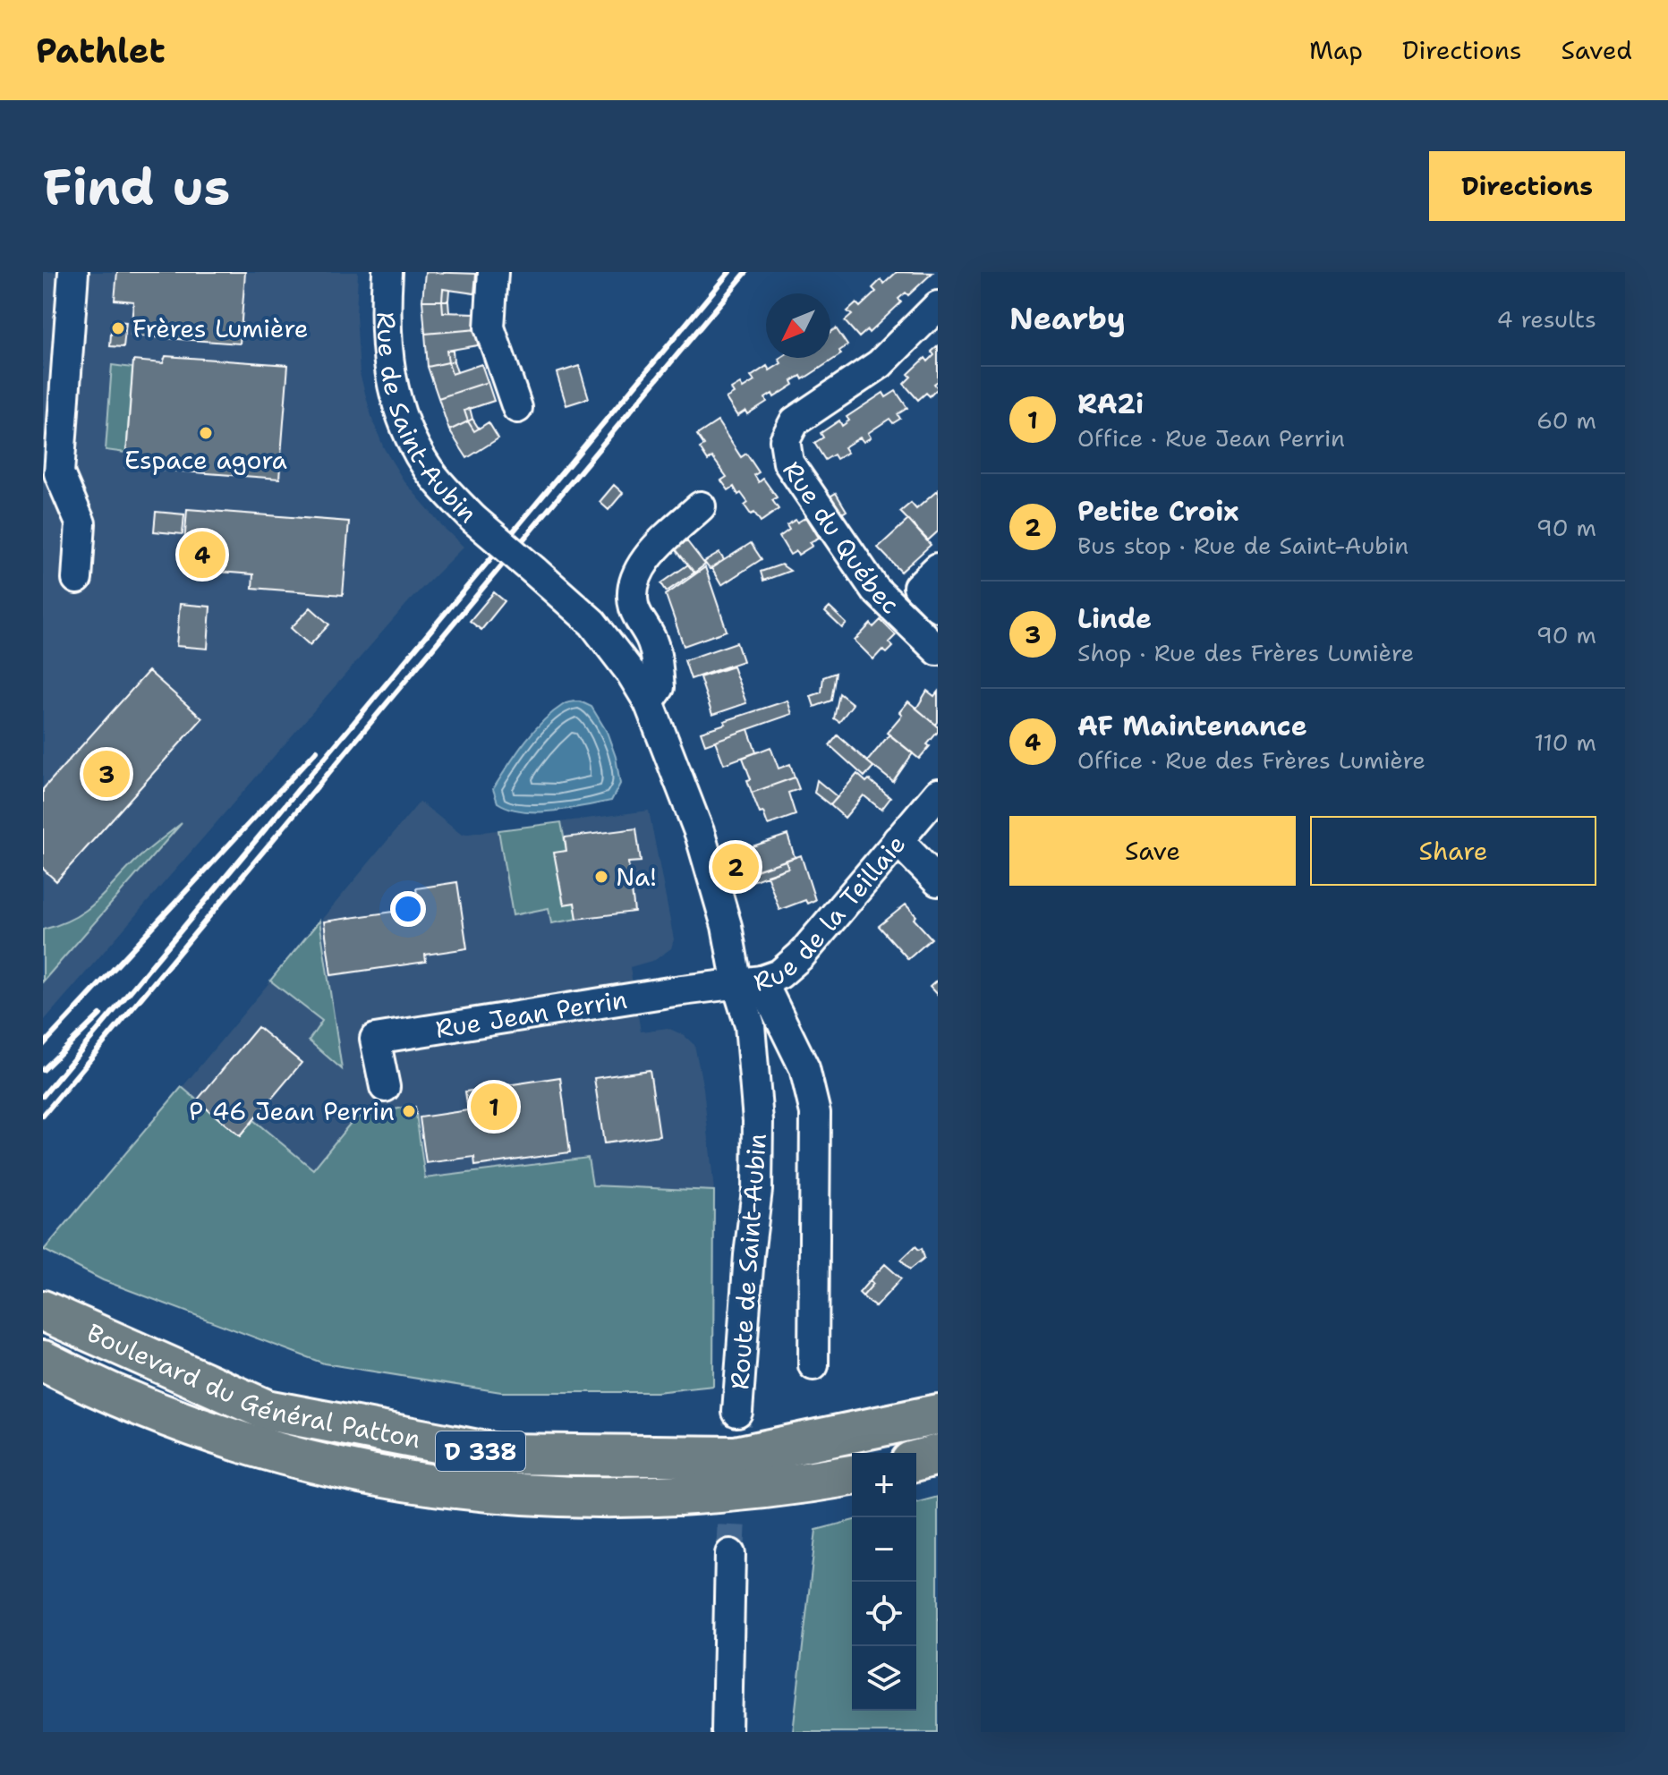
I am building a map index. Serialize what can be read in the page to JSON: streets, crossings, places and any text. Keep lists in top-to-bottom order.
{
  "streets": {
    "highway": ["Boulevard du Général Patton", "D 338"],
    "street": [
      "Rue de Saint-Aubin",
      "Rue du Québec",
      "Rue de la Teillaie",
      "Rue Jean Perrin",
      "Route de Saint-Aubin"
    ]
  },
  "crossings": [
    ["Rue de Saint-Aubin", "Rue de la Teillaie"],
    ["Rue de Saint-Aubin", "Rue Jean Perrin"],
    ["Rue de Saint-Aubin", "Route de Saint-Aubin"],
    ["Rue de la Teillaie", "Rue Jean Perrin"],
    ["Rue de la Teillaie", "Route de Saint-Aubin"],
    ["Rue Jean Perrin", "Route de Saint-Aubin"]
  ],
  "places": [
    "Frères Lumière",
    "Espace agora",
    "Na!",
    "P 46 Jean Perrin"
  ],
  "north": "bottom left",
  "page": {
    "header": "Pathlet",
    "nav": ["Map", "Directions", "Saved"],
    "buttons": [
      "Directions",
      ["Save", "Share"]
    ],
    "title": "Find us",
    "heading": ["Nearby", "4 results"],
    "list": [
      {
        "mark": "1",
        "name": "RA2i",
        "note": "Office · Rue Jean Perrin",
        "value": "60 m"
      },
      {
        "mark": "2",
        "name": "Petite Croix",
        "note": "Bus stop · Rue de Saint-Aubin",
        "value": "90 m"
      },
      {
        "mark": "3",
        "name": "Linde",
        "note": "Shop · Rue des Frères Lumière",
        "value": "90 m"
      },
      {
        "mark": "4",
        "name": "AF Maintenance",
        "note": "Office · Rue des Frères Lumière",
        "value": "110 m"
      }
    ],
    "pins": [
      "4",
      "3",
      "2",
      "1"
    ],
    "map_buttons": ["+", "−"]
  }
}
